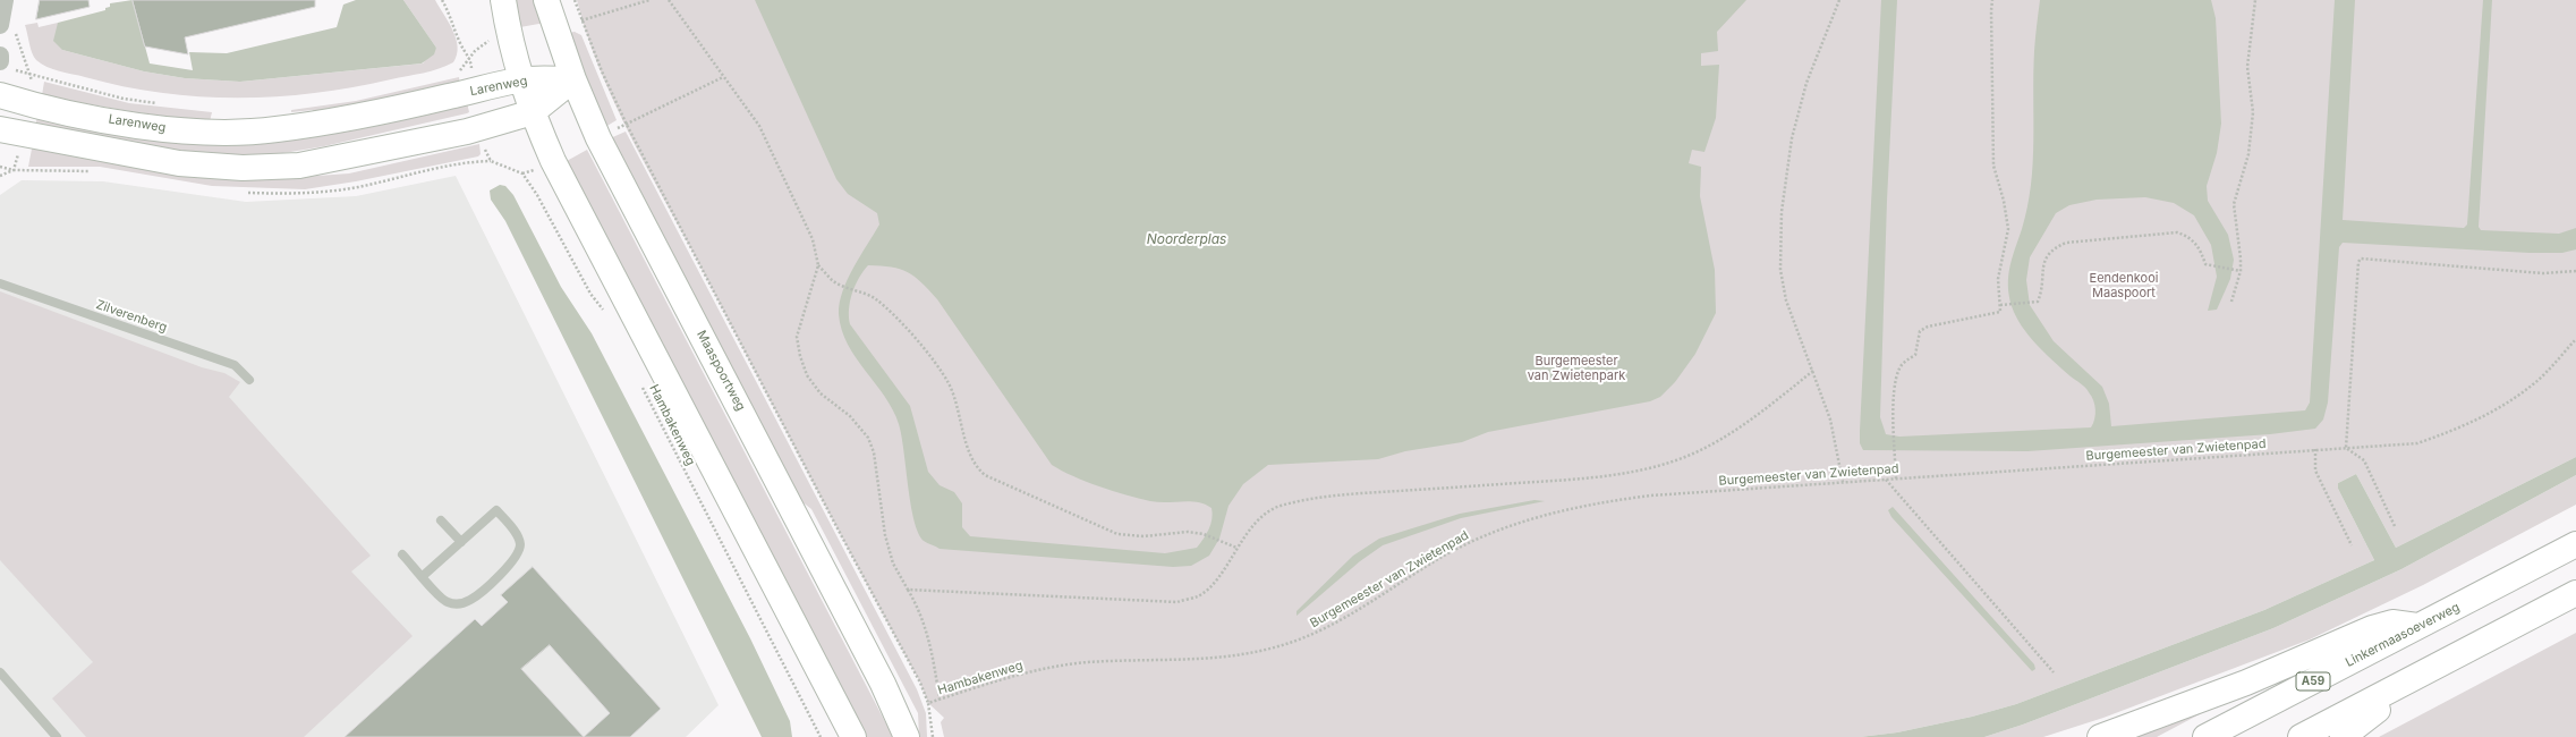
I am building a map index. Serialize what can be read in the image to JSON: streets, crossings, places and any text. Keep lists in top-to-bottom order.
{
  "streets": {
    "main road": [
      "Larenweg",
      "Maaspoortweg",
      "Linkermaasoeverweg",
      "A59"
    ],
    "lane": ["Zilverenberg"],
    "path": ["Hambakenweg", "Burgemeester van Zwietenpad"]
  },
  "crossings": [
    ["Larenweg", "Maaspoortweg"],
    ["Hambakenweg", "Burgemeester van Zwietenpad"],
    ["Linkermaasoeverweg", "A59"]
  ],
  "water": ["Noorderplas"],
  "parks": ["Eendenkooi Maaspoort", "Burgemeester van Zwietenpark"]
}
